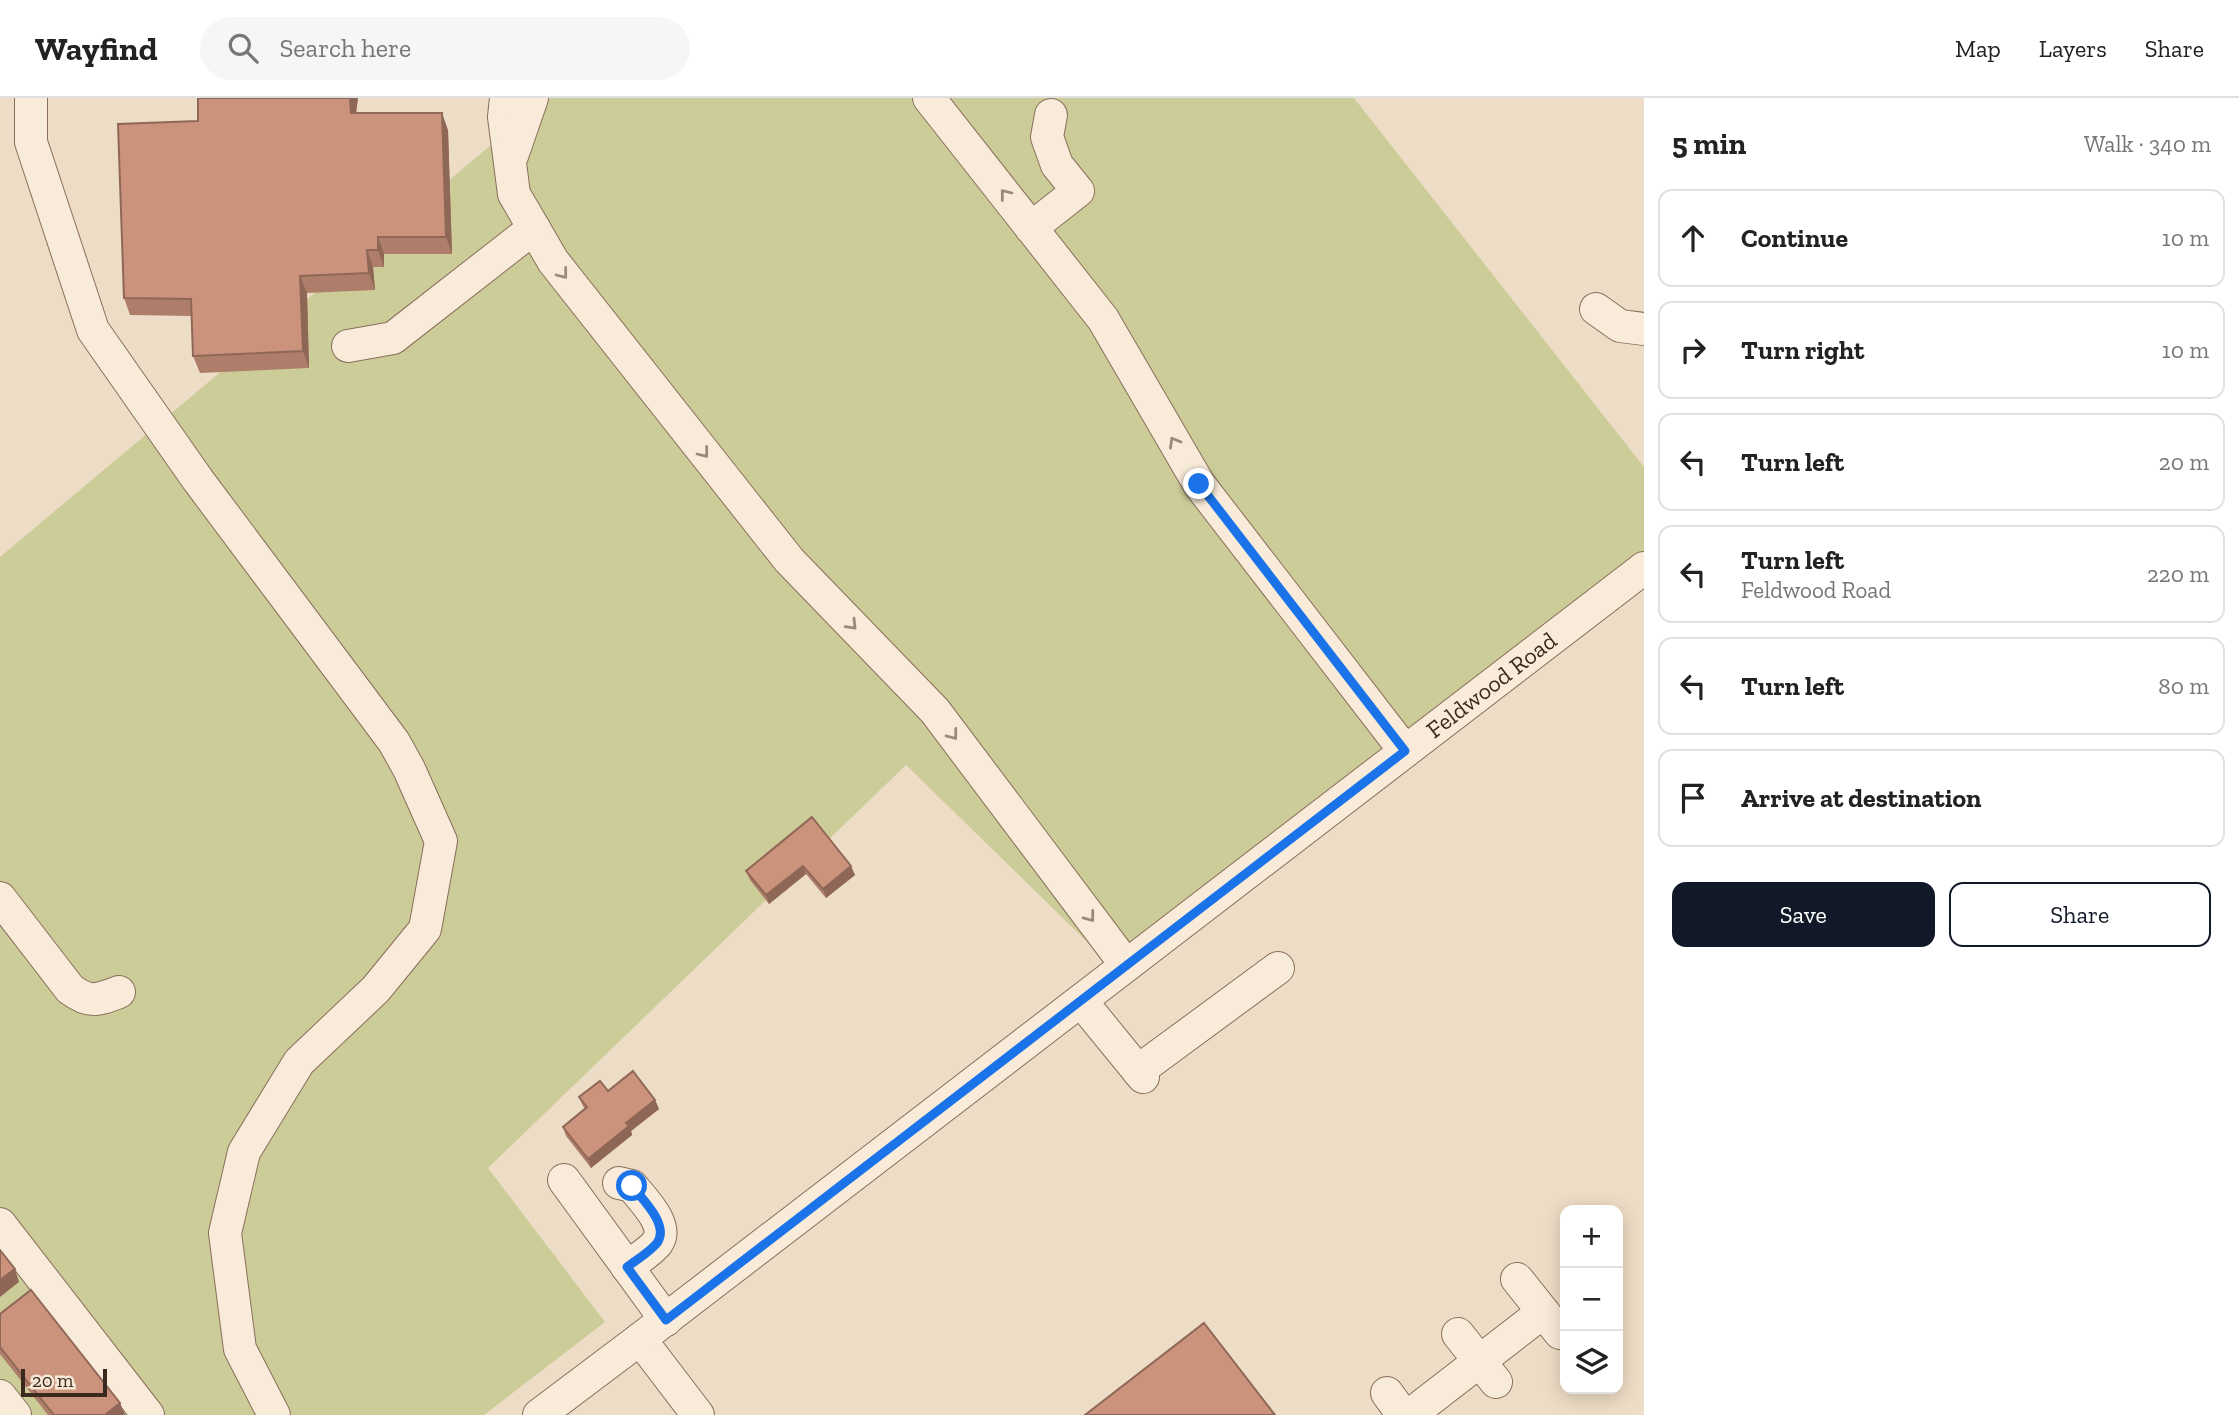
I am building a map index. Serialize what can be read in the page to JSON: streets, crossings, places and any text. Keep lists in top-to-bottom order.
{
  "streets": {
    "street": ["Feldwood Road"]
  },
  "scale_bar": "20 m",
  "page": {
    "header": "Wayfind",
    "search": "Search here",
    "nav": ["Map", "Layers", "Share"],
    "heading": ["5 min", "Walk · 340 m"],
    "list": [
      ["Continue", "10 m"],
      ["Turn right", "10 m"],
      ["Turn left", "20 m"],
      ["Turn left", "Feldwood Road", "220 m"],
      ["Turn left", "80 m"],
      "Arrive at destination"
    ],
    "buttons": ["Save", "Share"],
    "map_buttons": ["+", "−"],
    "scale": "20 m"
  }
}
